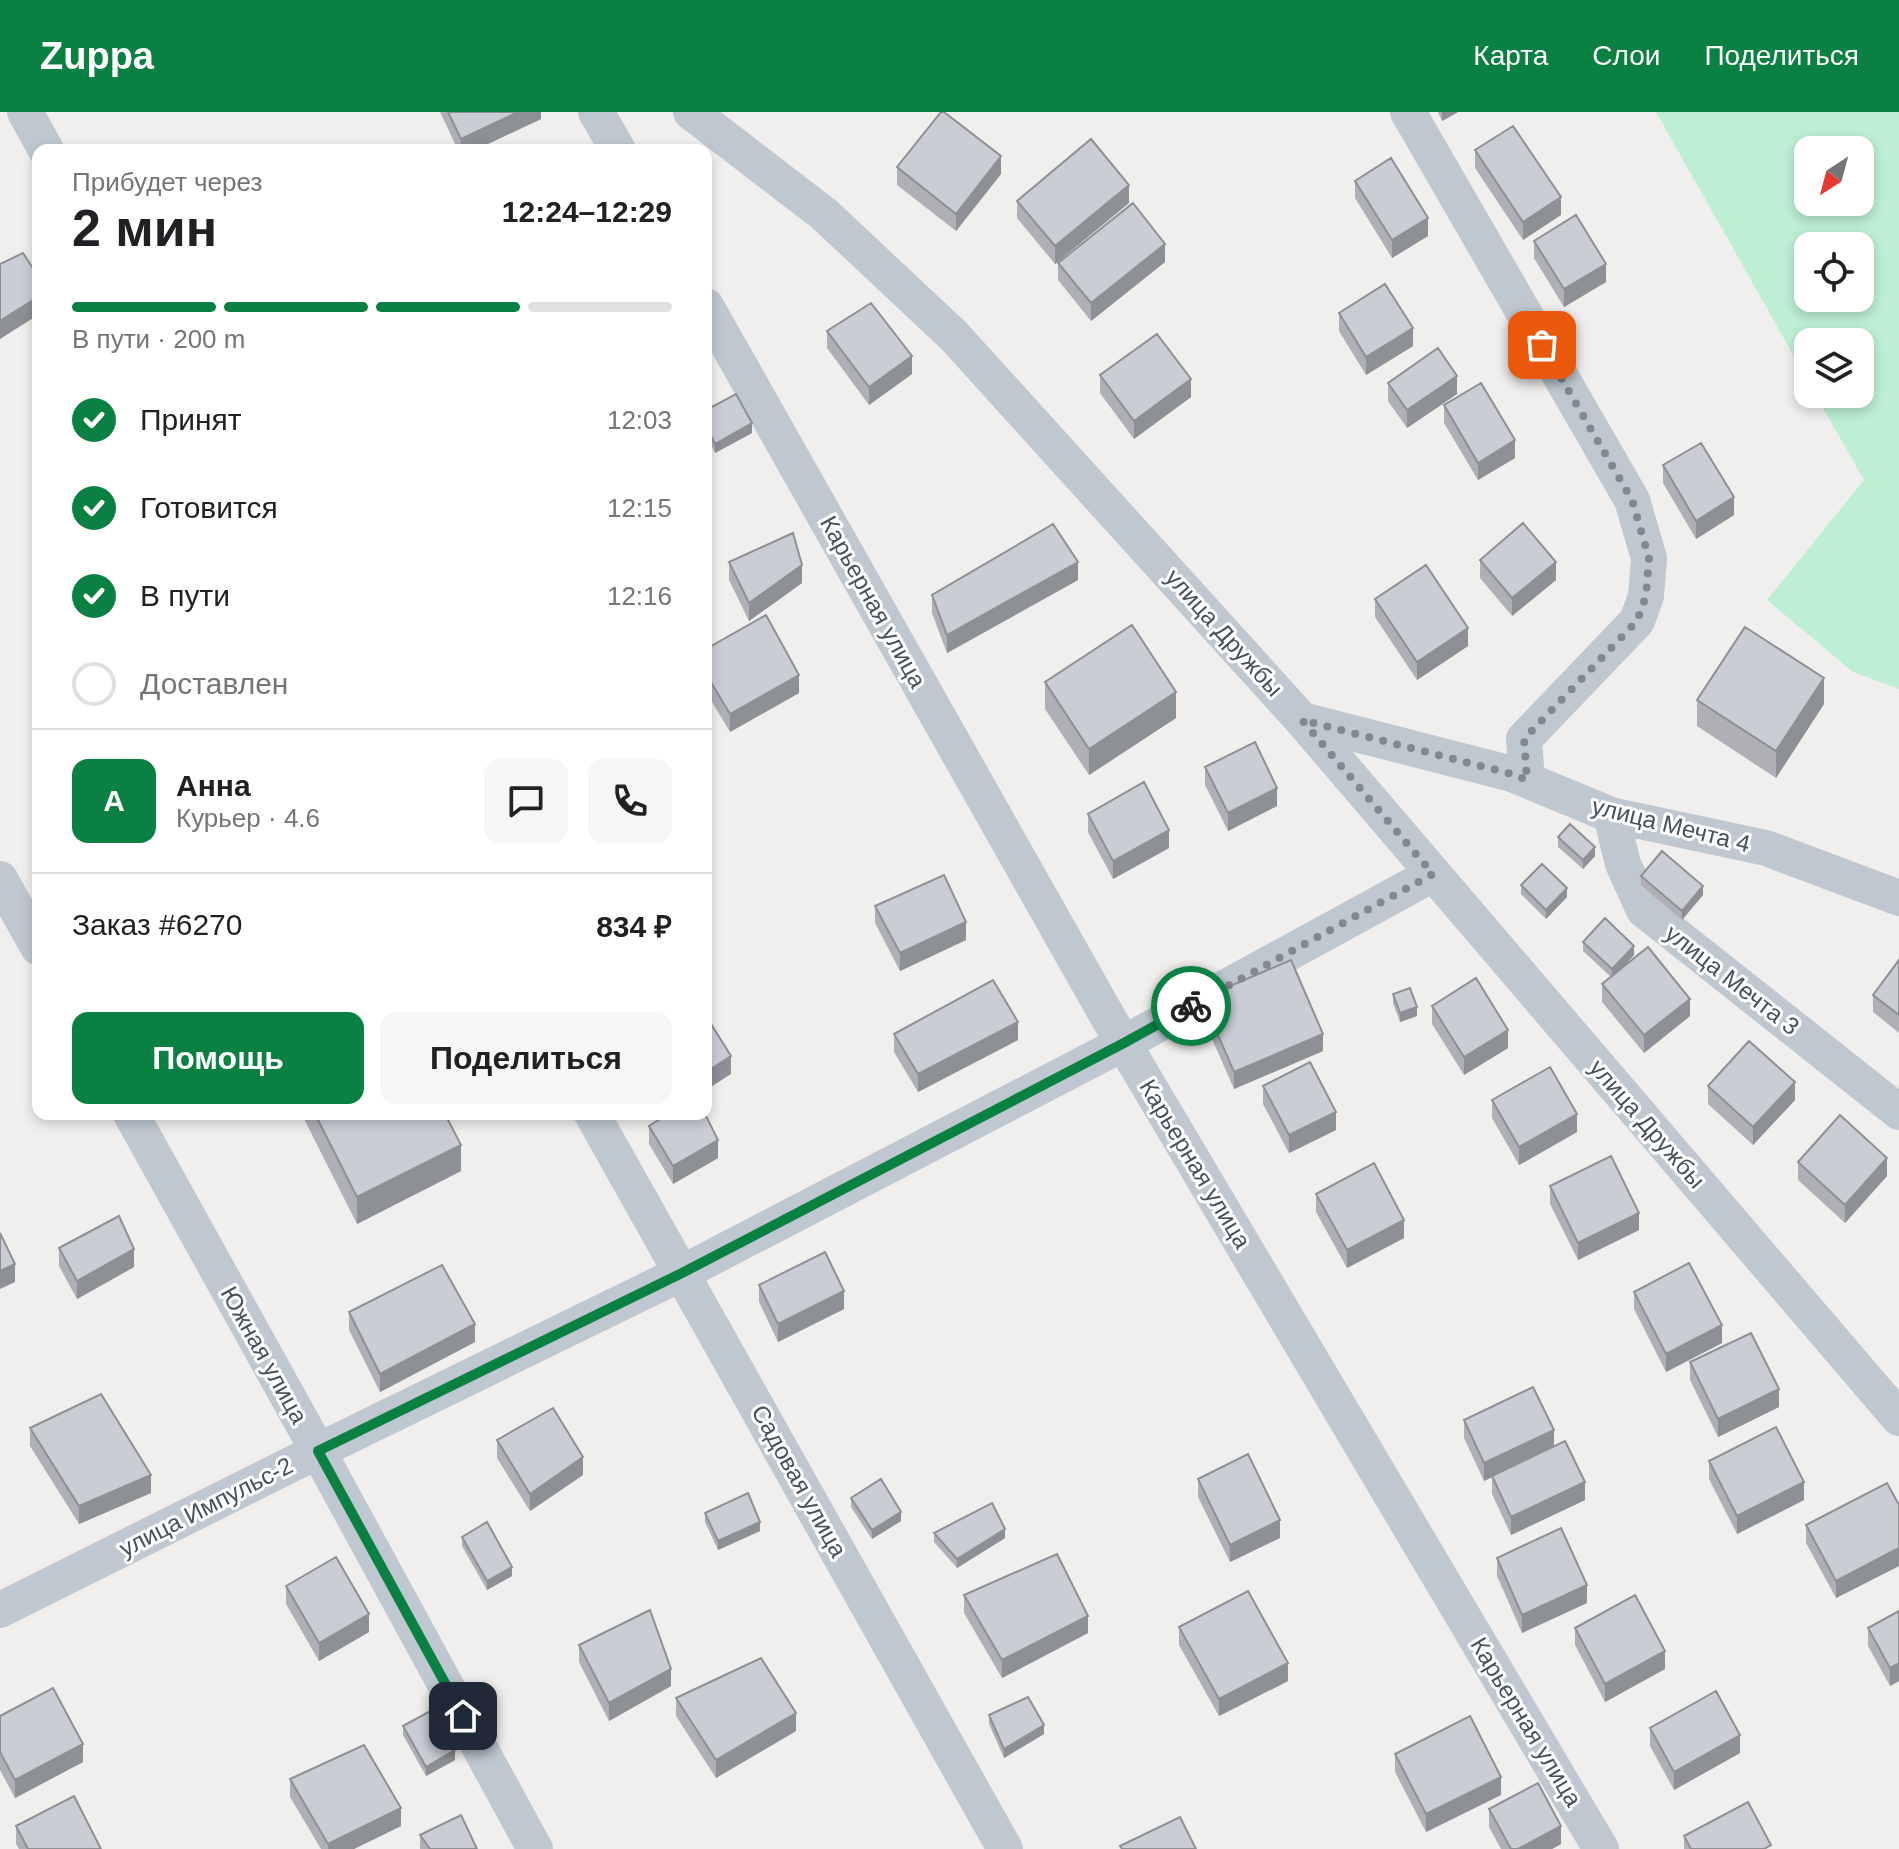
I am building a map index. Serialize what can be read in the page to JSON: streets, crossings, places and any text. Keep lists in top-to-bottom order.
{
  "streets": {
    "street": [
      "Карьерная улица",
      "улица Дружбы",
      "улица Мечта 4",
      "улица Мечта 3",
      "Южная улица",
      "Садовая улица",
      "улица Импульс-2"
    ]
  },
  "crossings": [
    ["Карьерная улица", "улица Импульс-2"],
    ["улица Дружбы", "улица Мечта 4"],
    ["улица Дружбы", "улица Импульс-2"],
    ["улица Мечта 4", "улица Мечта 3"],
    ["Южная улица", "улица Импульс-2"],
    ["Садовая улица", "улица Импульс-2"]
  ],
  "north": "bottom left",
  "page": {
    "header": "Zuppa",
    "nav": ["Карта", "Слои", "Поделиться"],
    "heading": ["2 мин", "Прибудет через", "12:24–12:29"],
    "panel": [
      "Анна",
      "Курьер · 4.6",
      "Заказ #6270",
      "834 ₽"
    ],
    "bar": "В пути · 200 m",
    "list": [
      ["Принят", "12:03"],
      ["Готовится", "12:15"],
      ["В пути", "12:16"],
      "Доставлен"
    ],
    "round": "А",
    "buttons": ["Помощь", "Поделиться"]
  }
}
